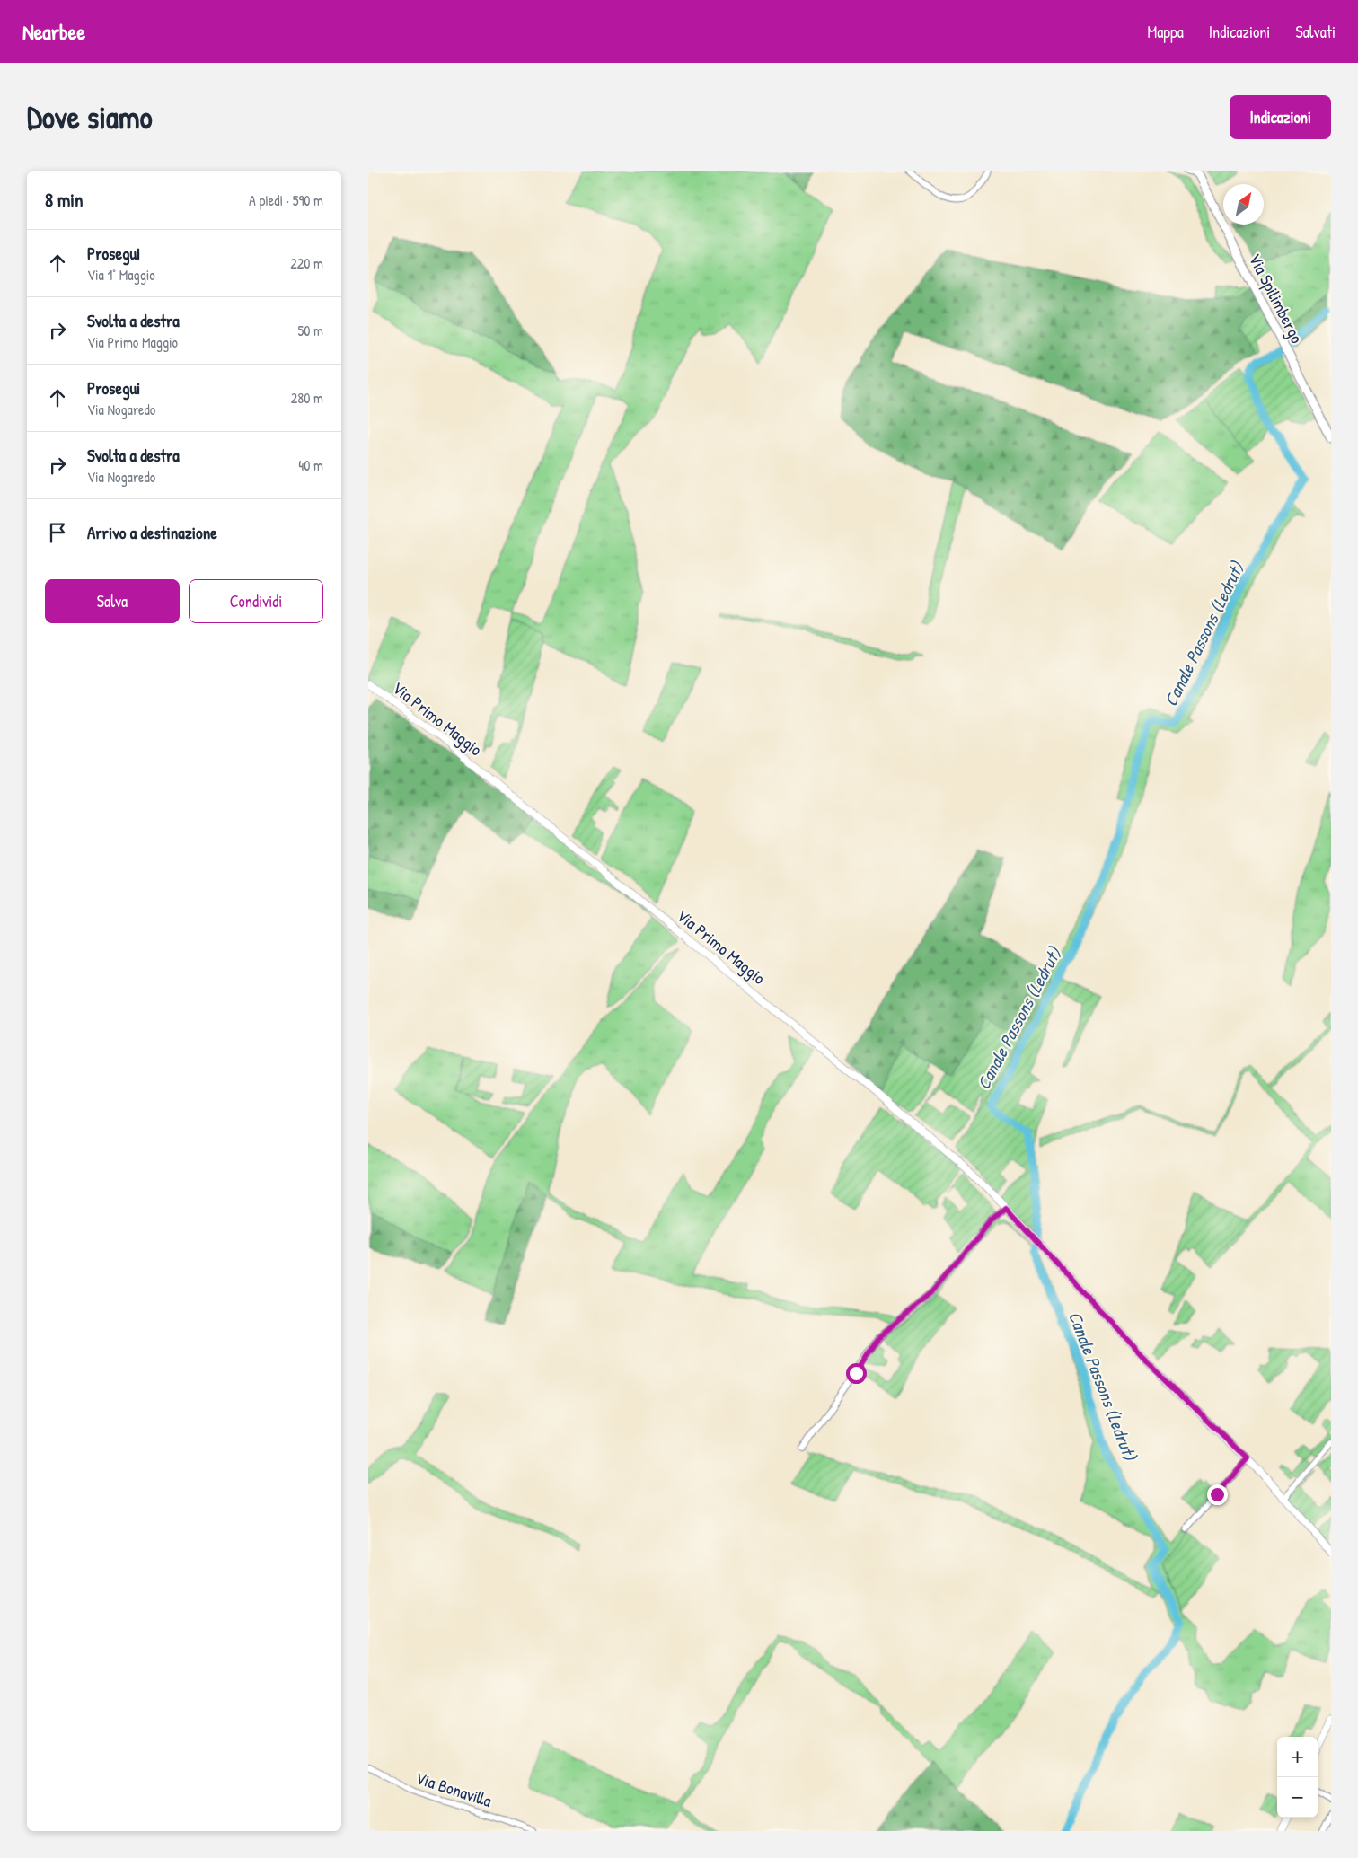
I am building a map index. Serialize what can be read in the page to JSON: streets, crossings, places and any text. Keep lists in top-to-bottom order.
{
  "streets": {
    "main road": ["Via Spilimbergo"],
    "street": ["Via Primo Maggio", "Via Bonavilla"]
  },
  "water": ["Canale Passons (Ledrut)"],
  "north": "top right",
  "page": {
    "header": "Nearbee",
    "nav": ["Mappa", "Indicazioni", "Salvati"],
    "buttons": [
      "Indicazioni",
      ["Salva", "Condividi"]
    ],
    "title": "Dove siamo",
    "heading": ["8 min", "A piedi · 590 m"],
    "list": [
      ["Prosegui", "Via 1° Maggio", "220 m"],
      ["Svolta a destra", "Via Primo Maggio", "50 m"],
      ["Prosegui", "Via Nogaredo", "280 m"],
      ["Svolta a destra", "Via Nogaredo", "40 m"],
      "Arrivo a destinazione"
    ],
    "map_buttons": ["+", "−"]
  }
}
